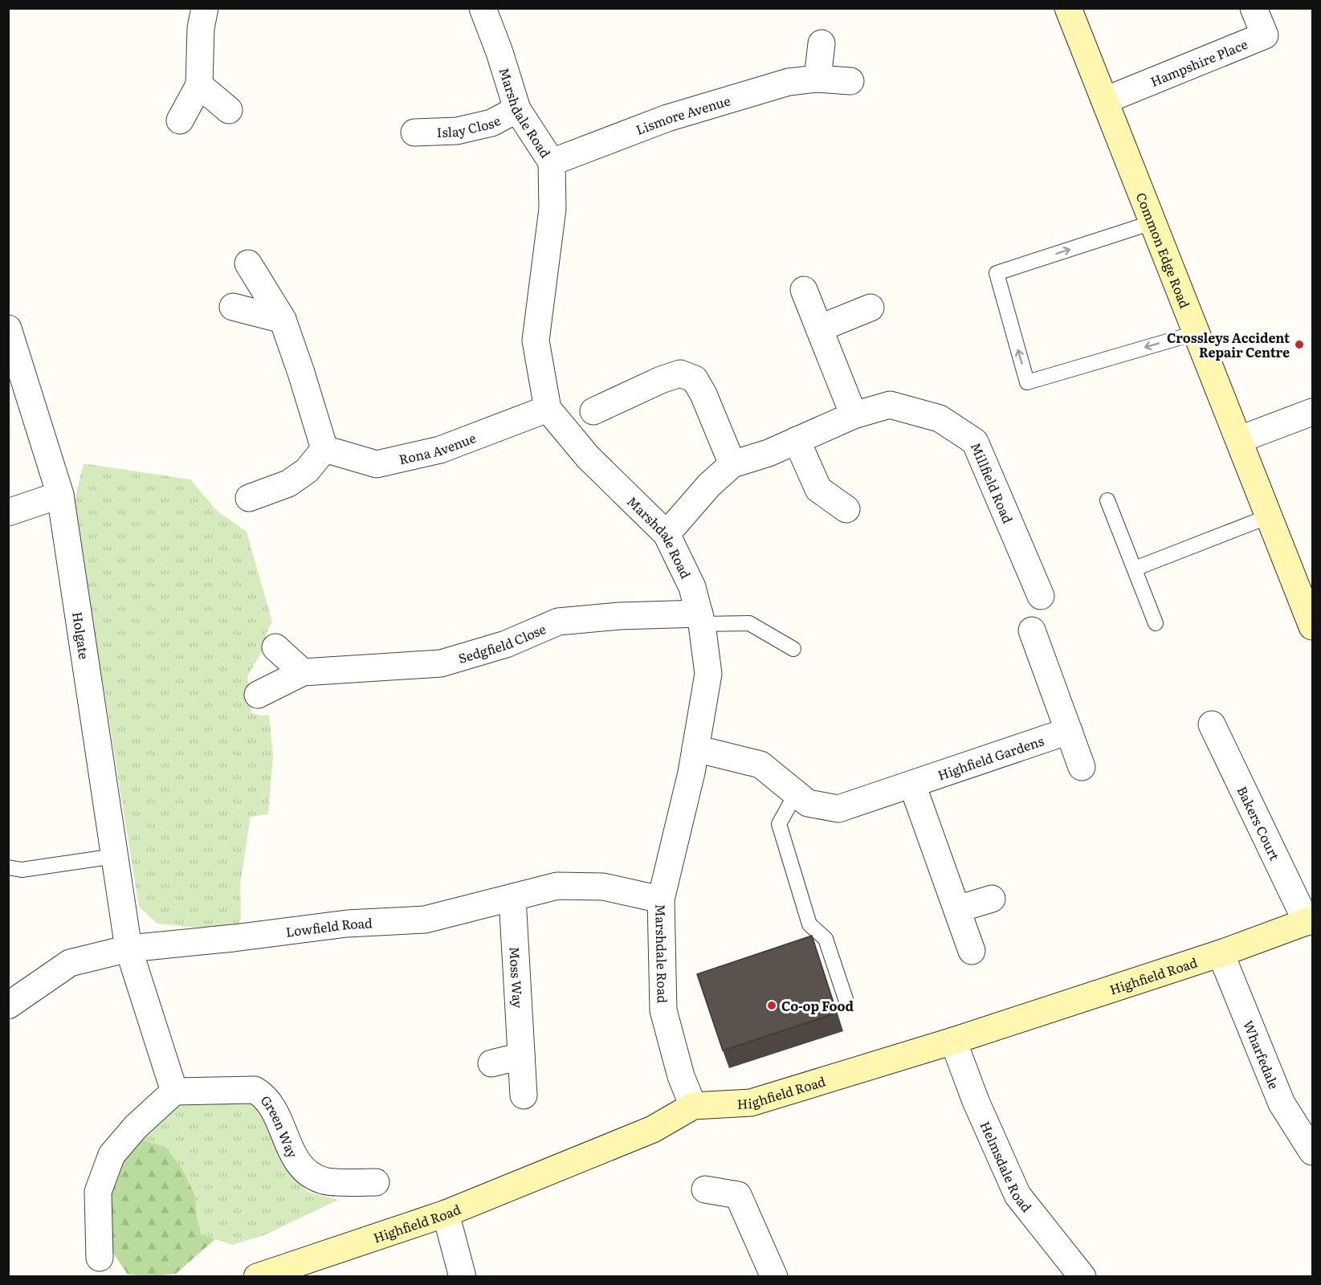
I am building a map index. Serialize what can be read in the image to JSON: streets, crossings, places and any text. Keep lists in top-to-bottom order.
{
  "streets": {
    "street": [
      "Hampshire Place",
      "Marshdale Road",
      "Lismore Avenue",
      "Islay Close",
      "Common Edge Road",
      "Rona Avenue",
      "Millfield Road",
      "Holgate",
      "Sedgfield Close",
      "Highfield Gardens",
      "Bakers Court",
      "Lowfield Road",
      "Highfield Road",
      "Moss Way",
      "Wharfedale",
      "Green Way",
      "Helmsdale Road"
    ]
  },
  "crossings": [
    ["Hampshire Place", "Common Edge Road"],
    ["Marshdale Road", "Lismore Avenue"],
    ["Marshdale Road", "Islay Close"],
    ["Marshdale Road", "Rona Avenue"],
    ["Marshdale Road", "Millfield Road"],
    ["Marshdale Road", "Sedgfield Close"],
    ["Marshdale Road", "Highfield Gardens"],
    ["Marshdale Road", "Lowfield Road"],
    ["Marshdale Road", "Highfield Road"],
    ["Holgate", "Lowfield Road"],
    ["Bakers Court", "Highfield Road"],
    ["Lowfield Road", "Moss Way"],
    ["Highfield Road", "Wharfedale"],
    ["Highfield Road", "Helmsdale Road"]
  ],
  "places": ["Crossleys Accident Repair Centre", "Co-op Food"]
}
